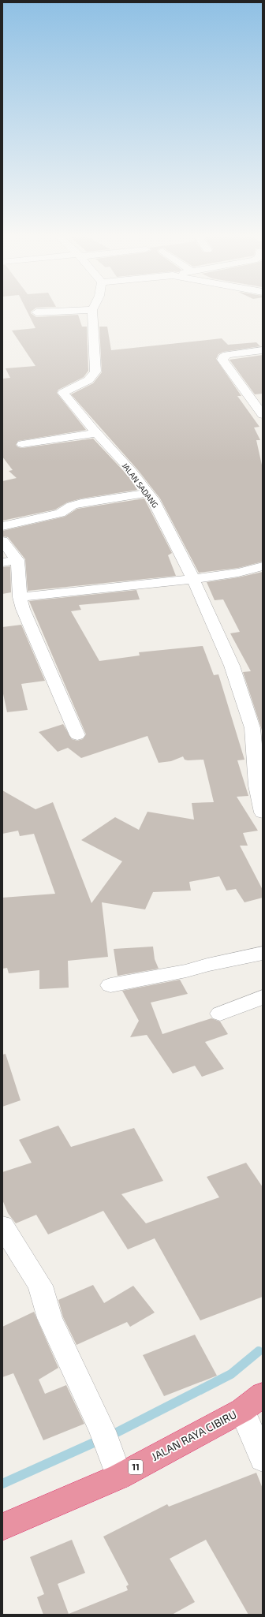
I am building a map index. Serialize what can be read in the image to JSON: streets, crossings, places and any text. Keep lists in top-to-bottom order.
{
  "streets": {
    "highway": ["JALAN RAYA CIBIRU", "11"],
    "street": ["JALAN SADANG"]
  }
}
